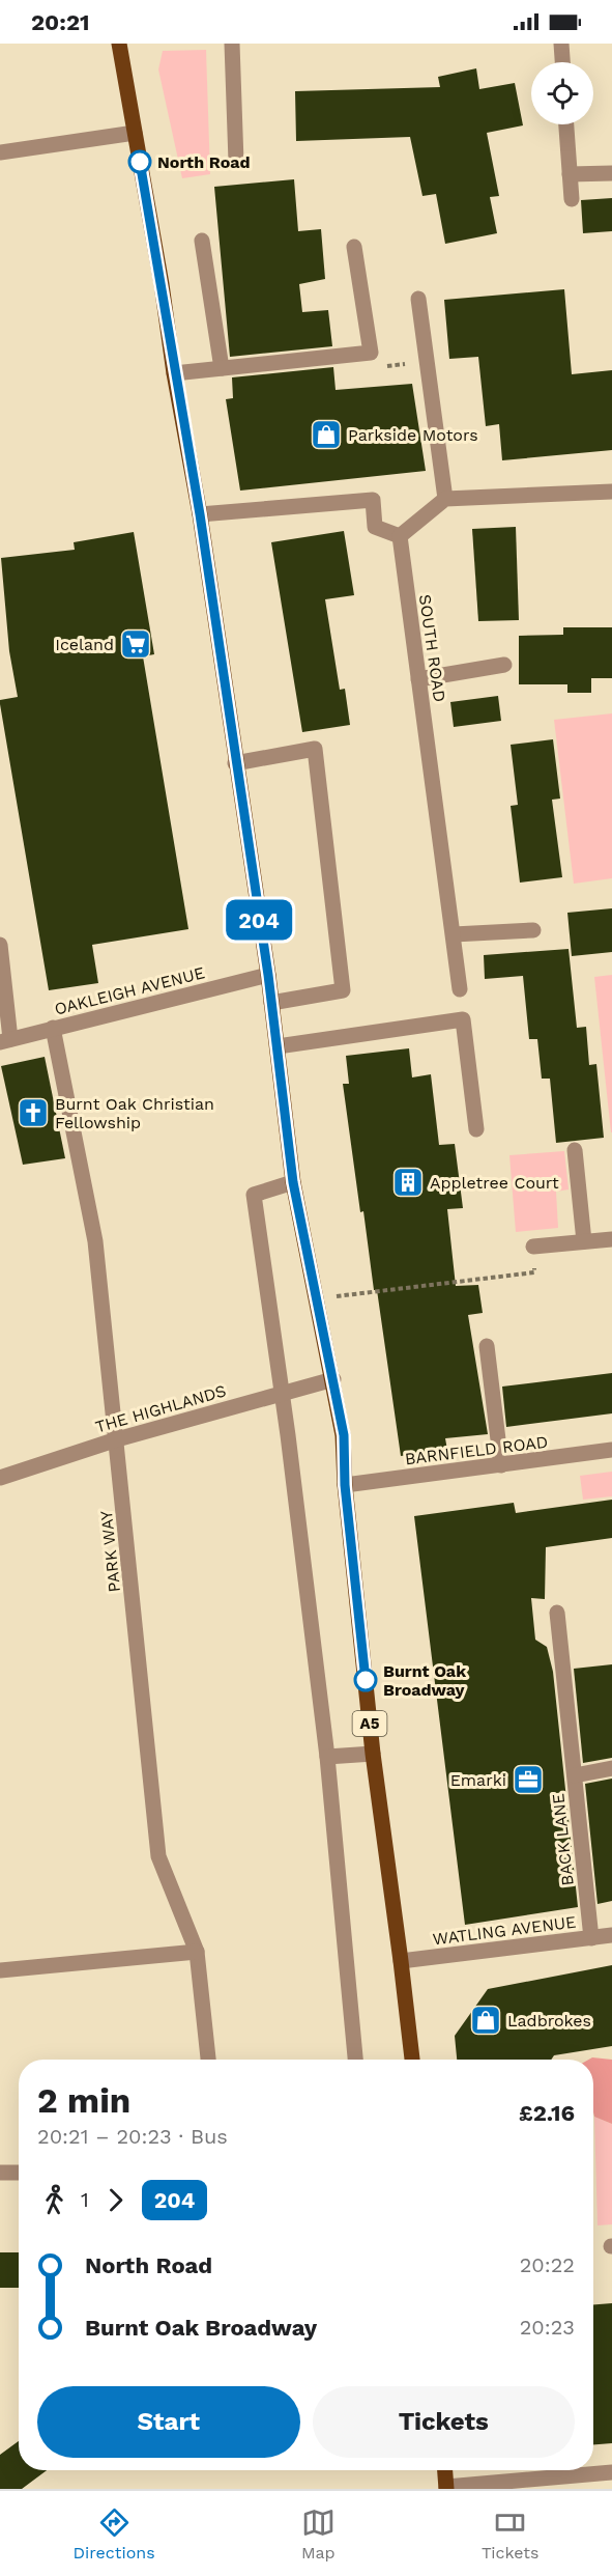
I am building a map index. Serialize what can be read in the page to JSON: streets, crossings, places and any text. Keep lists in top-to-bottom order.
{
  "streets": {
    "main road": ["A5"],
    "street": [
      "SOUTH ROAD",
      "OAKLEIGH AVENUE",
      "THE HIGHLANDS",
      "BARNFIELD ROAD",
      "PARK WAY",
      "BACK LANE",
      "WATLING AVENUE"
    ]
  },
  "crossings": [
    ["OAKLEIGH AVENUE", "PARK WAY"],
    ["OAKLEIGH AVENUE", "A5"],
    ["THE HIGHLANDS", "PARK WAY"],
    ["THE HIGHLANDS", "A5"],
    ["BARNFIELD ROAD", "A5"],
    ["A5", "WATLING AVENUE"],
    ["BACK LANE", "WATLING AVENUE"]
  ],
  "places": {
    "other": ["North Road", "Burnt Oak Broadway"],
    "shop": ["Parkside Motors", "Ladbrokes"],
    "supermarket": ["Iceland"],
    "church": ["Burnt Oak Christian Fellowship"],
    "building": ["Appletree Court"],
    "office": ["Emarki"]
  },
  "lines": ["bus line 204"],
  "page": {
    "status": "20:21",
    "on_map": "204",
    "heading": ["2 min", "20:21 – 20:23 · Bus", "£2.16"],
    "legs": ["1", "204"],
    "list": [
      {
        "name": "North Road",
        "value": "20:22"
      },
      {
        "name": "Burnt Oak Broadway",
        "value": "20:23"
      }
    ],
    "buttons": ["Start", "Tickets"],
    "tabs": ["Directions", "Map", "Tickets"]
  }
}
